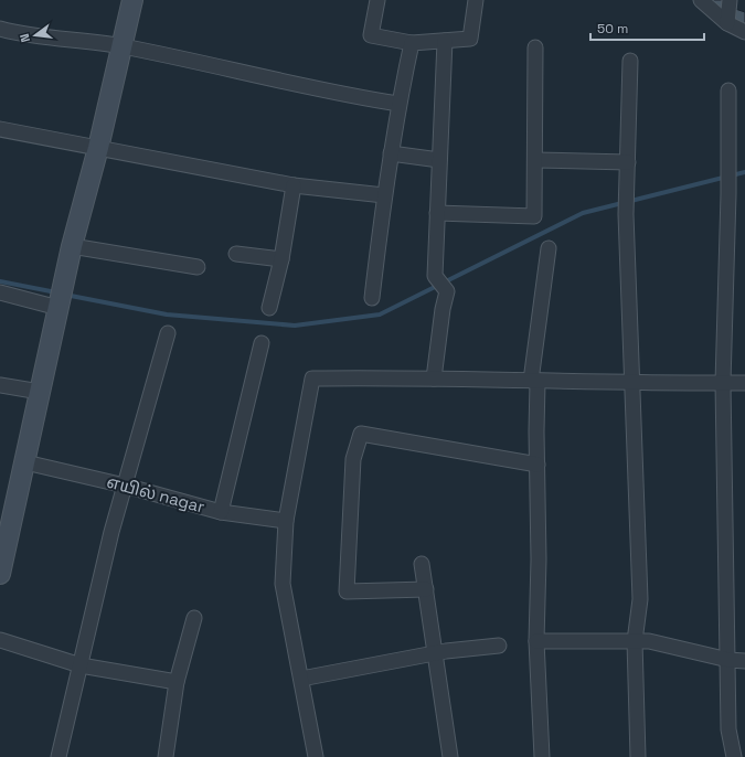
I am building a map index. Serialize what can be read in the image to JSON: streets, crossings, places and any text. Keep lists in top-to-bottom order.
{
  "streets": {
    "street": ["எயில் nagar"]
  },
  "scale_bar": "50 m",
  "north": "left"
}
